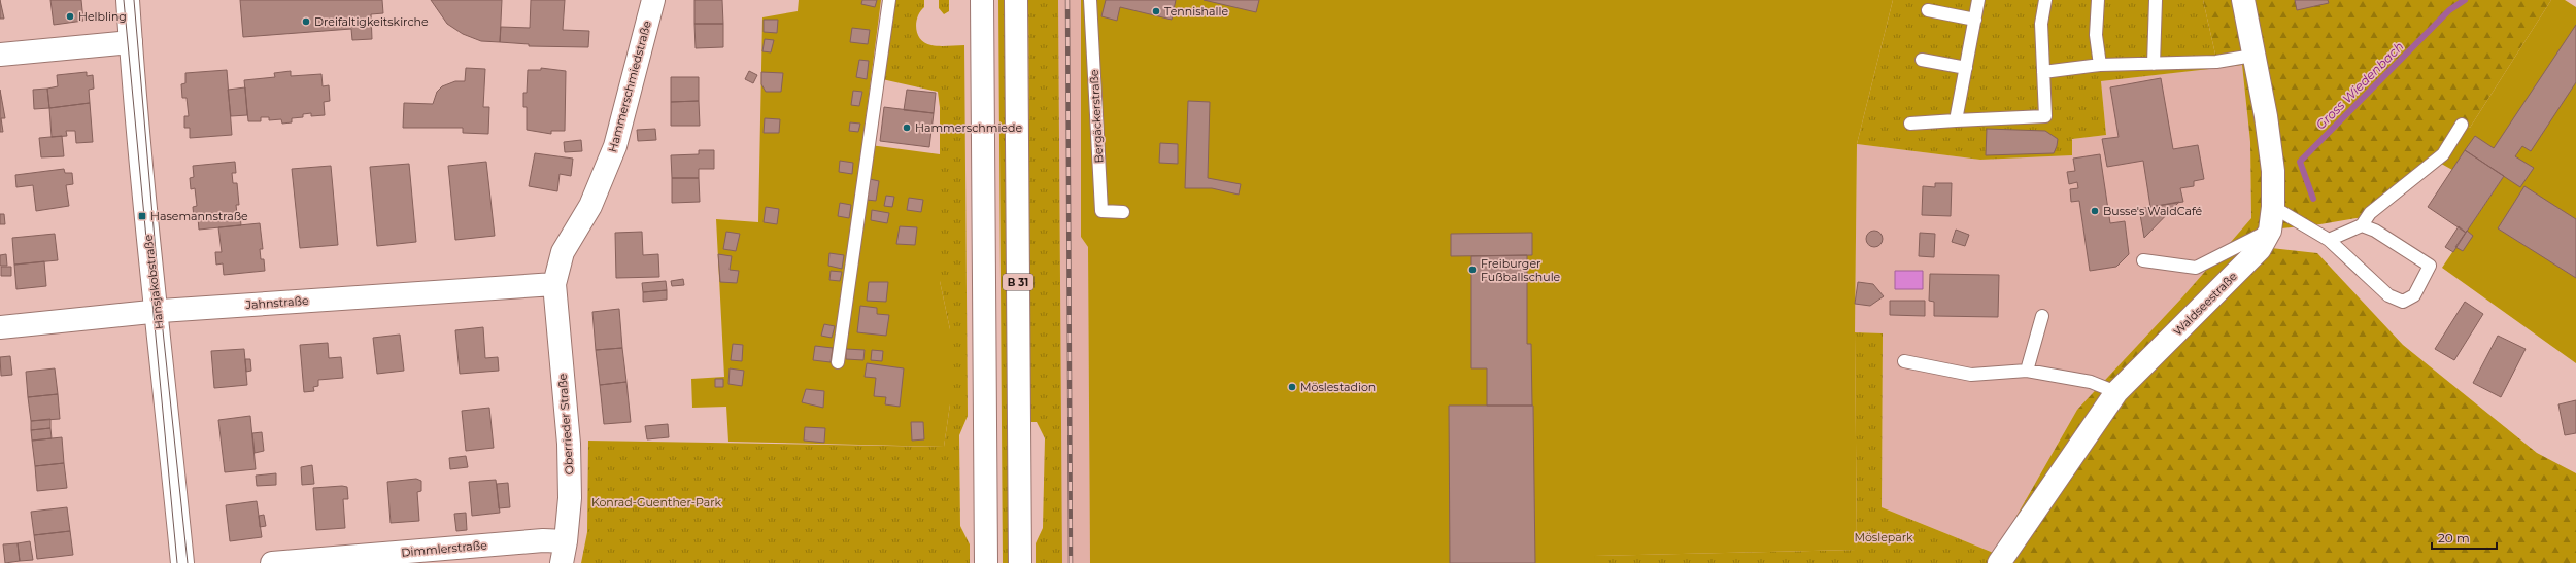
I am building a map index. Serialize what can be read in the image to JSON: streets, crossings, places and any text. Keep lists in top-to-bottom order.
{
  "streets": {
    "main road": [
      "Hammerschmiedstraße",
      "Hansjakobstraße",
      "B 31",
      "Jahnstraße",
      "Waldseestraße",
      "Oberrieder Straße",
      "Dimmlerstraße"
    ],
    "lane": ["Bergäckerstraße"]
  },
  "crossings": [
    ["Hammerschmiedstraße", "Jahnstraße"],
    ["Hammerschmiedstraße", "Oberrieder Straße"],
    ["Hansjakobstraße", "Jahnstraße"],
    ["Jahnstraße", "Oberrieder Straße"],
    ["Oberrieder Straße", "Dimmlerstraße"]
  ],
  "water": ["Gross Wiedenbach"],
  "parks": ["Konrad-Guenther-Park", "Möslepark"],
  "places": {
    "other": [
      "Tennishalle",
      "Helbling",
      "Dreifaltigkeitskirche",
      "Hammerschmiede",
      "Busse's WaldCafé",
      "Freiburger Fußballschule",
      "Möslestadion"
    ],
    "transit": ["Hasemannstraße"]
  },
  "scale_bar": "20 m"
}
